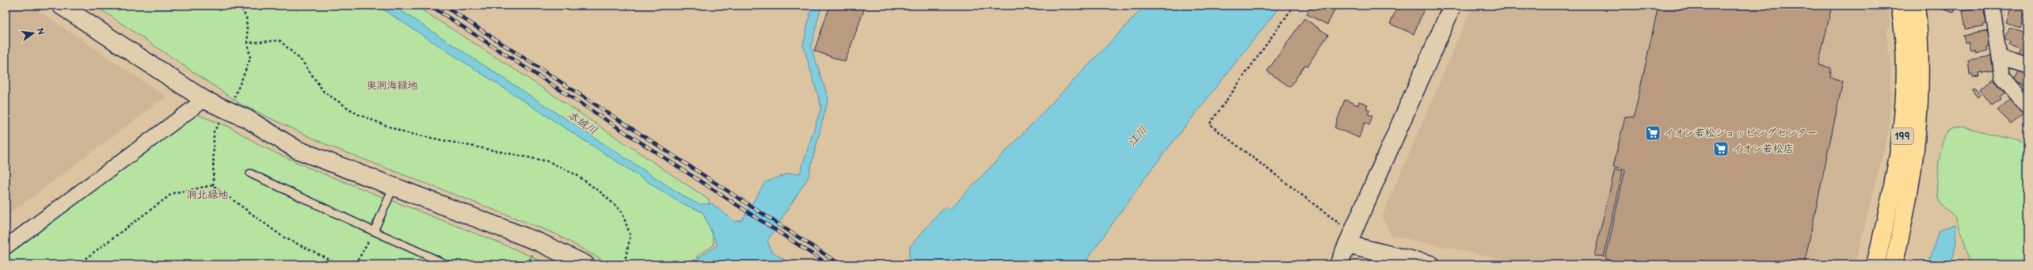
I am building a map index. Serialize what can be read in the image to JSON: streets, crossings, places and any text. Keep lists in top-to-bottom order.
{
  "streets": {
    "highway": ["199"]
  },
  "water": ["本城川", "江川"],
  "parks": ["奥洞海緑地", "洞北緑地"],
  "places": {
    "supermarket": ["イオン若松ショッピングセンター", "イオン若松店"]
  },
  "north": "right"
}
